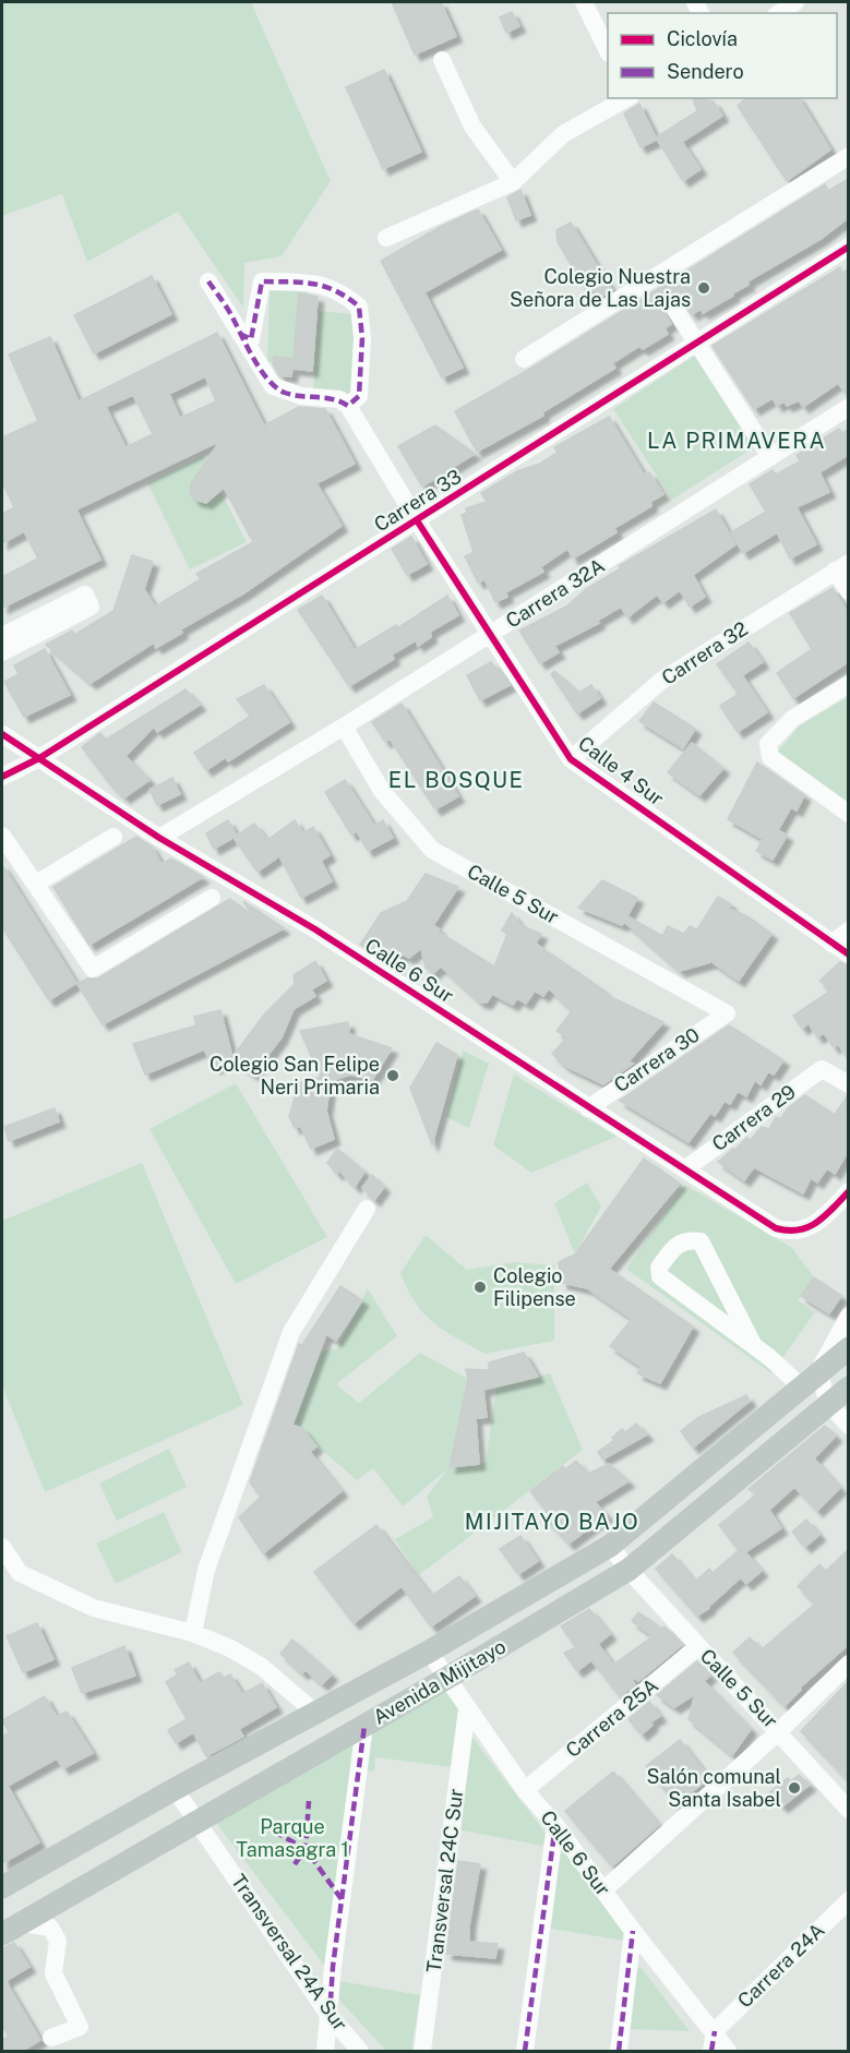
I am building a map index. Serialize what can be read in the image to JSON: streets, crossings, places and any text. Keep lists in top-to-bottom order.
{
  "streets": {
    "main road": ["Avenida Mijitayo"],
    "street": [
      "Carrera 33",
      "Carrera 32A",
      "Carrera 32",
      "Calle 4 Sur",
      "Calle 5 Sur",
      "Calle 6 Sur",
      "Carrera 30",
      "Carrera 29",
      "Carrera 25A",
      "Transversal 24C Sur",
      "Transversal 24A Sur",
      "Carrera 24A"
    ]
  },
  "crossings": [
    ["Carrera 33", "Calle 4 Sur"],
    ["Carrera 33", "Calle 6 Sur"],
    ["Carrera 32A", "Calle 4 Sur"],
    ["Carrera 32A", "Calle 5 Sur"],
    ["Carrera 32A", "Calle 6 Sur"],
    ["Carrera 32", "Calle 4 Sur"],
    ["Calle 5 Sur", "Carrera 30"],
    ["Calle 5 Sur", "Avenida Mijitayo"],
    ["Calle 5 Sur", "Carrera 25A"],
    ["Calle 6 Sur", "Carrera 30"],
    ["Calle 6 Sur", "Carrera 29"],
    ["Calle 6 Sur", "Avenida Mijitayo"],
    ["Calle 6 Sur", "Carrera 25A"],
    ["Calle 6 Sur", "Transversal 24C Sur"],
    ["Calle 6 Sur", "Carrera 24A"],
    ["Avenida Mijitayo", "Transversal 24A Sur"]
  ],
  "districts": ["LA PRIMAVERA", "EL BOSQUE", "MIJITAYO BAJO"],
  "parks": ["Parque Tamasagra 1"],
  "places": [
    "Colegio Nuestra Señora de Las Lajas",
    "Colegio San Felipe Neri Primaria",
    "Colegio Filipense",
    "Salón comunal Santa Isabel"
  ],
  "legend": ["Ciclovía", "Sendero"]
}
